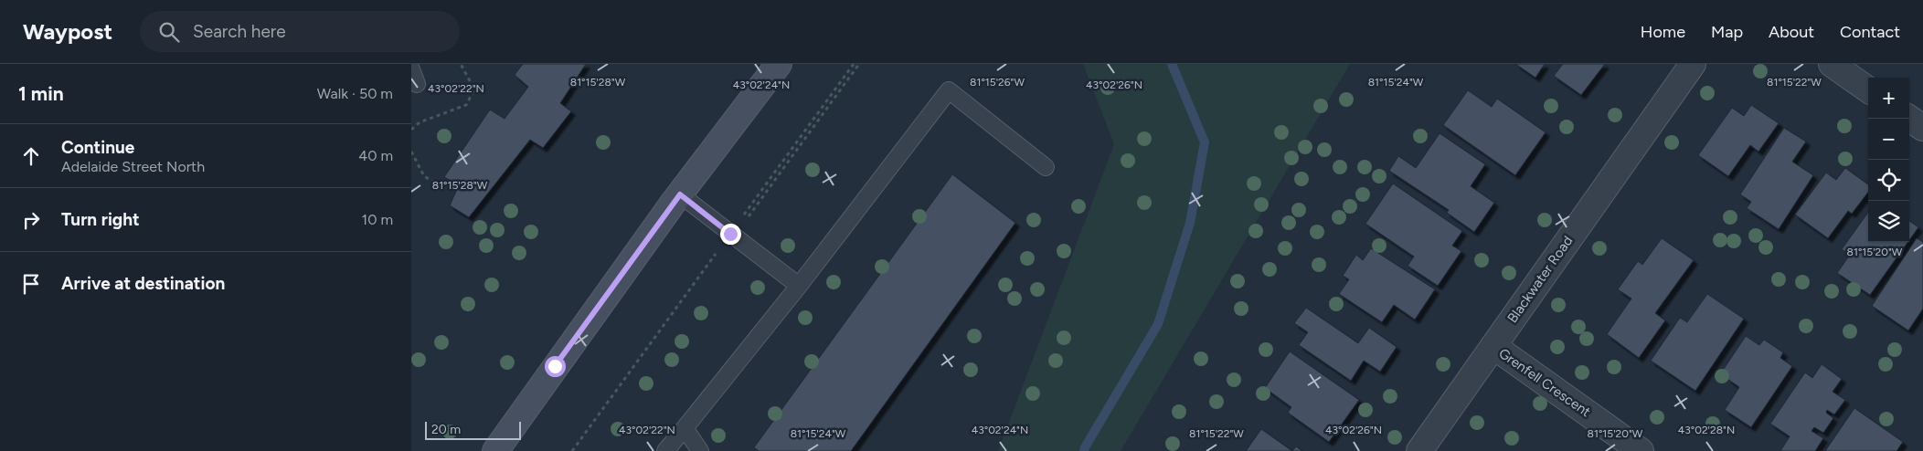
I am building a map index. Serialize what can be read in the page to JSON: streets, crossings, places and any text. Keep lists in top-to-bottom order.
{
  "streets": {
    "street": ["Blackwater Road", "Grenfell Crescent"]
  },
  "crossings": [
    ["Blackwater Road", "Grenfell Crescent"]
  ],
  "scale_bar": "20 m",
  "page": {
    "header": "Waypost",
    "search": "Search here",
    "nav": [
      "Home",
      "Map",
      "About",
      "Contact"
    ],
    "heading": ["1 min", "Walk · 50 m"],
    "map_buttons": ["+", "−"],
    "list": [
      ["Continue", "Adelaide Street North", "40 m"],
      ["Turn right", "10 m"],
      "Arrive at destination"
    ],
    "scale": "20 m"
  },
  "coordinates": [
    "81°15'28\"W",
    "81°15'26\"W",
    "81°15'24\"W",
    "81°15'22\"W",
    "43°02'24\"N",
    "43°02'26\"N",
    "43°02'22\"N",
    "81°15'20\"W",
    "43°02'28\"N"
  ]
}
